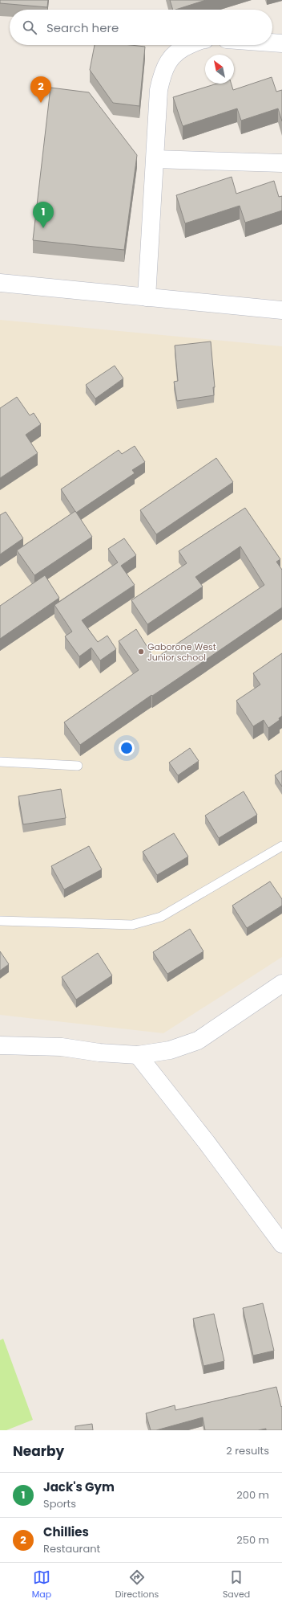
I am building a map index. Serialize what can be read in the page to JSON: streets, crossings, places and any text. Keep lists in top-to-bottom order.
{
  "places": ["Gaborone West Junior school"],
  "north": "top left",
  "page": {
    "search": "Search here",
    "pins": ["2", "1"],
    "heading": ["Nearby", "2 results"],
    "list": [
      {
        "mark": "1",
        "name": "Jack's Gym",
        "note": "Sports",
        "value": "200 m"
      },
      {
        "mark": "2",
        "name": "Chillies",
        "note": "Restaurant",
        "value": "250 m"
      }
    ],
    "nav": ["Map", "Directions", "Saved"]
  }
}
